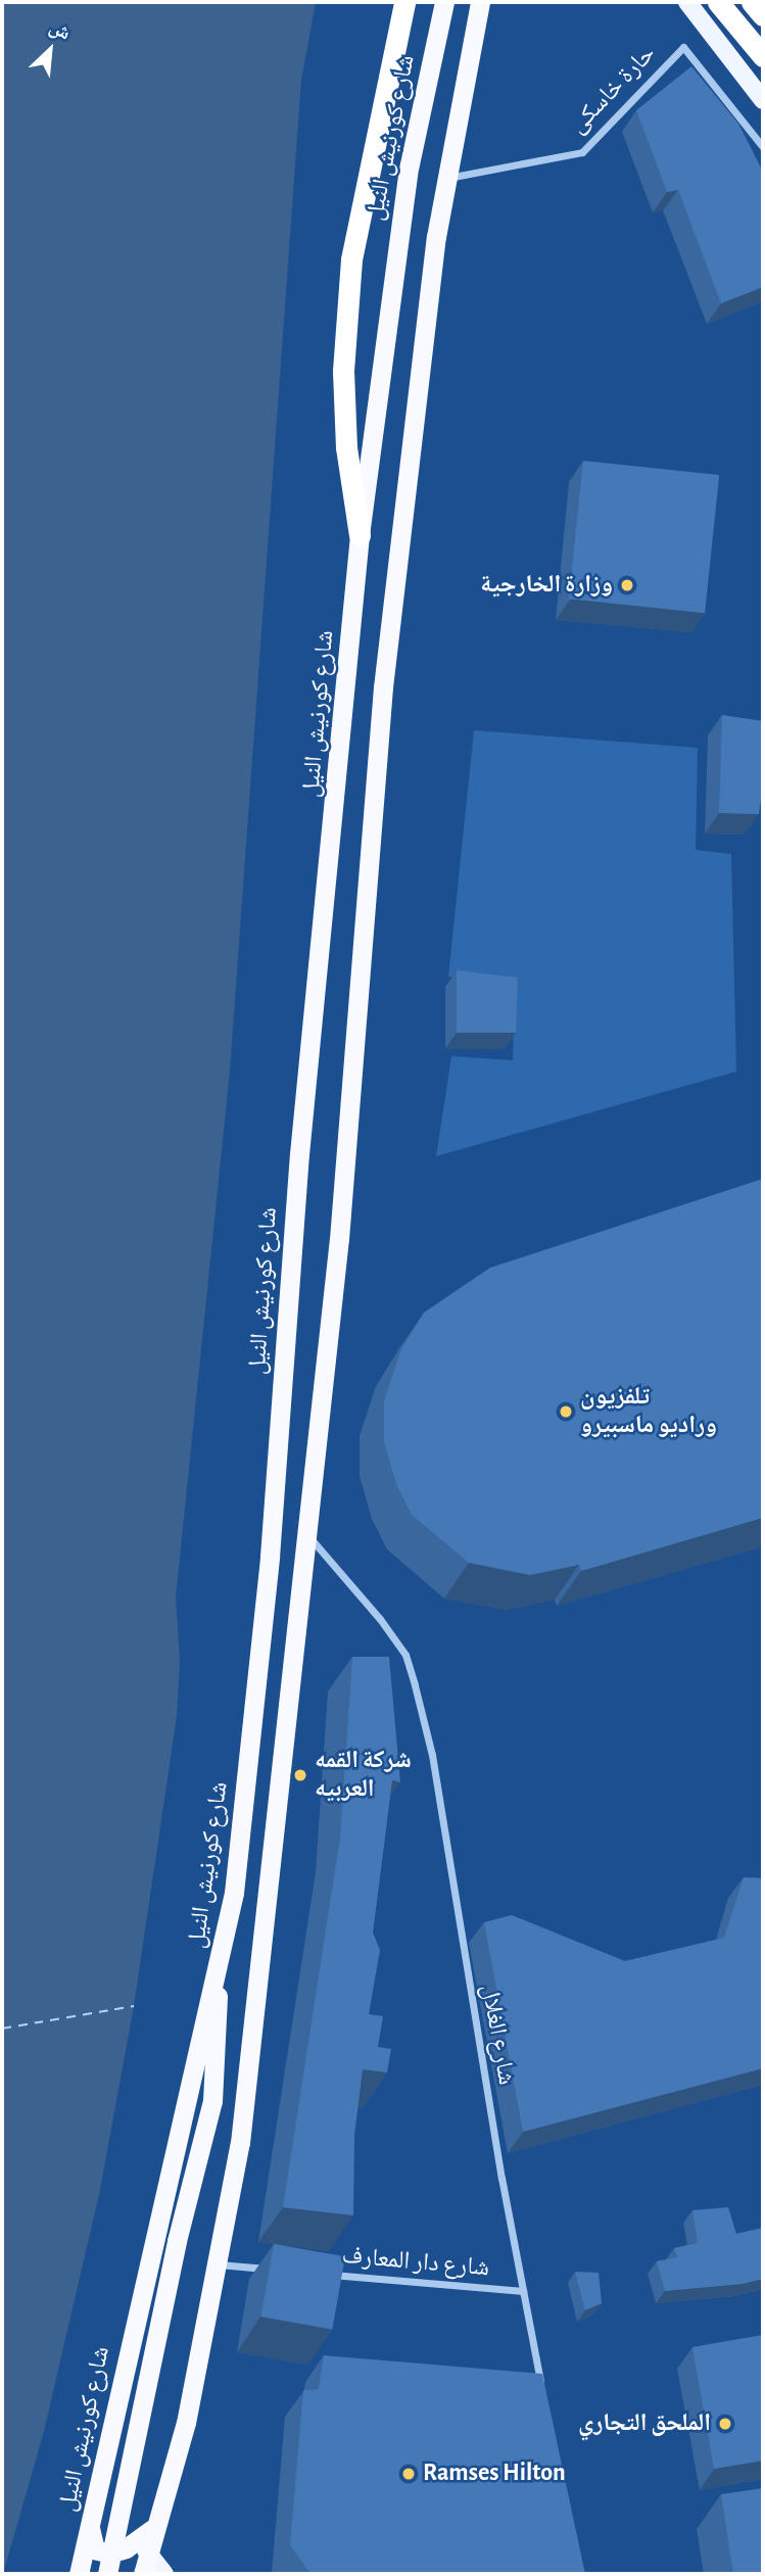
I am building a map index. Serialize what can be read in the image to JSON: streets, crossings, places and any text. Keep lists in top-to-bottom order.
{
  "streets": {
    "highway": ["شارع كورنيش النيل"],
    "street": ["حارة خاسكى", "شارع الغلال", "شارع دار المعارف"]
  },
  "crossings": [
    ["شارع الغلال", "شارع دار المعارف"]
  ],
  "places": [
    "وزارة الخارجية",
    "تلفزيون وراديو ماسبيرو",
    "شركة القمه العربيه",
    "الملحق التجاري",
    "Ramses Hilton"
  ],
  "north": "top right"
}
